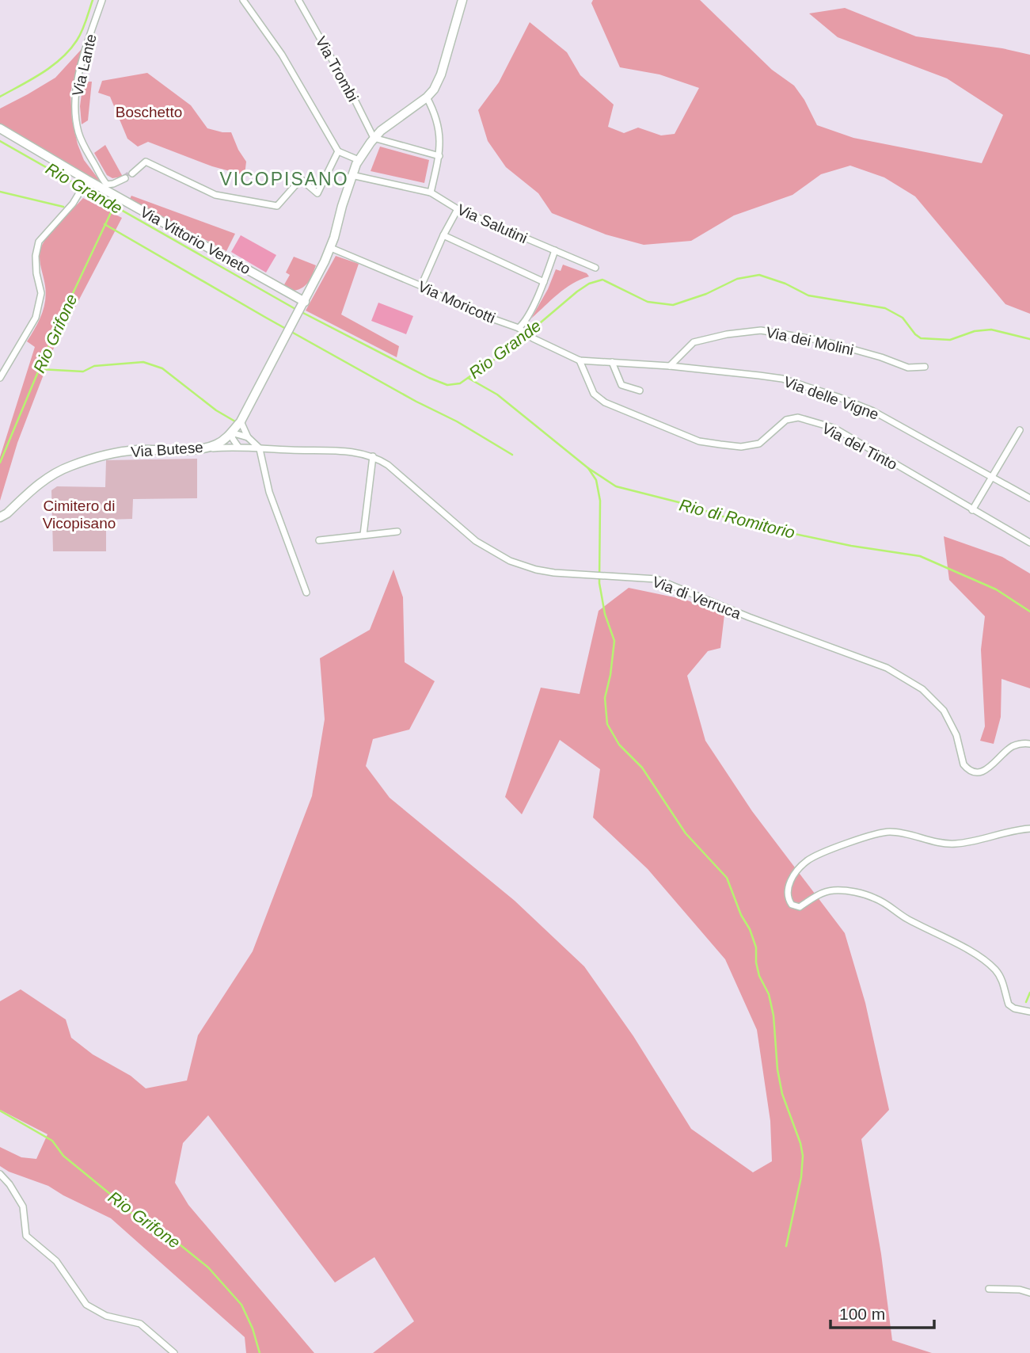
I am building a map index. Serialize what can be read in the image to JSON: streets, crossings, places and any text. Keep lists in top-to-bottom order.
{
  "streets": {
    "street": [
      "Via Lante",
      "Via Trombi",
      "Via Salutini",
      "Via Vittorio Veneto",
      "Via Moricotti",
      "Via dei Molini",
      "Via delle Vigne",
      "Via del Tinto",
      "Via Butese",
      "Via di Verruca"
    ]
  },
  "crossings": [
    ["Via Lante", "Via Vittorio Veneto"],
    ["Via Trombi", "Via Butese"],
    ["Via Salutini", "Via Butese"],
    ["Via Vittorio Veneto", "Via Butese"],
    ["Via Moricotti", "Via delle Vigne"],
    ["Via Moricotti", "Via del Tinto"],
    ["Via Moricotti", "Via Butese"],
    ["Via dei Molini", "Via delle Vigne"],
    ["Via delle Vigne", "Via del Tinto"],
    ["Via Butese", "Via di Verruca"]
  ],
  "districts": ["VICOPISANO"],
  "water": ["Rio Grande", "Rio Grifone", "Rio di Romitorio"],
  "parks": ["Boschetto", "Cimitero di Vicopisano"],
  "scale_bar": "100 m"
}
